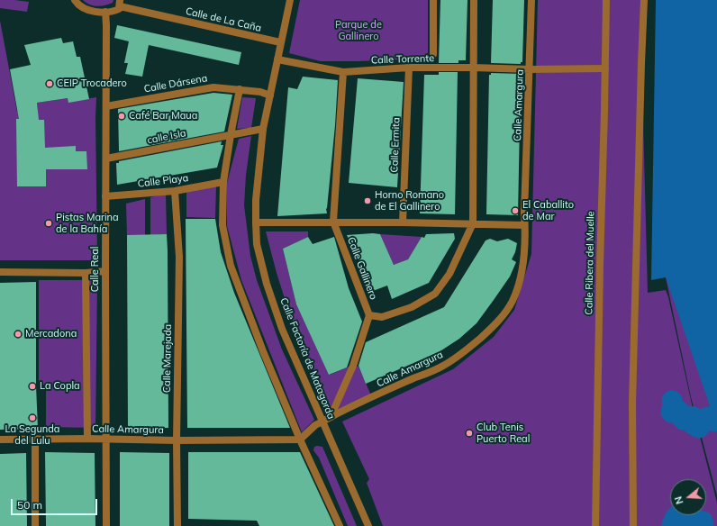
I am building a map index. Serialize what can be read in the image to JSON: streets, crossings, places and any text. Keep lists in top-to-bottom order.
{
  "streets": {
    "street": [
      "Calle de La Caña",
      "Calle Torrente",
      "Calle Dársena",
      "Calle Amargura",
      "calle Isla",
      "Calle Ermita",
      "Calle Playa",
      "Calle Ribera del Muelle",
      "Calle Gallinero",
      "Calle Real",
      "Calle Marejada",
      "Calle Factoría de Matagorda"
    ]
  },
  "crossings": [
    ["Calle de La Caña", "Calle Factoría de Matagorda"],
    ["Calle Torrente", "Calle Amargura"],
    ["Calle Torrente", "Calle Ermita"],
    ["Calle Torrente", "Calle Ribera del Muelle"],
    ["Calle Torrente", "Calle Gallinero"],
    ["Calle Torrente", "Calle Factoría de Matagorda"],
    ["Calle Dársena", "Calle Real"],
    ["Calle Dársena", "Calle Factoría de Matagorda"],
    ["Calle Amargura", "Calle Real"],
    ["Calle Amargura", "Calle Marejada"],
    ["Calle Amargura", "Calle Factoría de Matagorda"],
    ["calle Isla", "Calle Real"],
    ["calle Isla", "Calle Factoría de Matagorda"],
    ["Calle Playa", "Calle Real"],
    ["Calle Playa", "Calle Marejada"]
  ],
  "parks": ["Parque de Gallinero"],
  "places": [
    "CEIP Trocadero",
    "Café Bar Maua",
    "Horno Romano de El Gallinero",
    "El Caballito de Mar",
    "Pistas Marina de la Bahía",
    "Mercadona",
    "La Copla",
    "La Segunda del Lulu",
    "Club Tenis Puerto Real"
  ],
  "scale_bar": "50 m",
  "north": "left"
}
